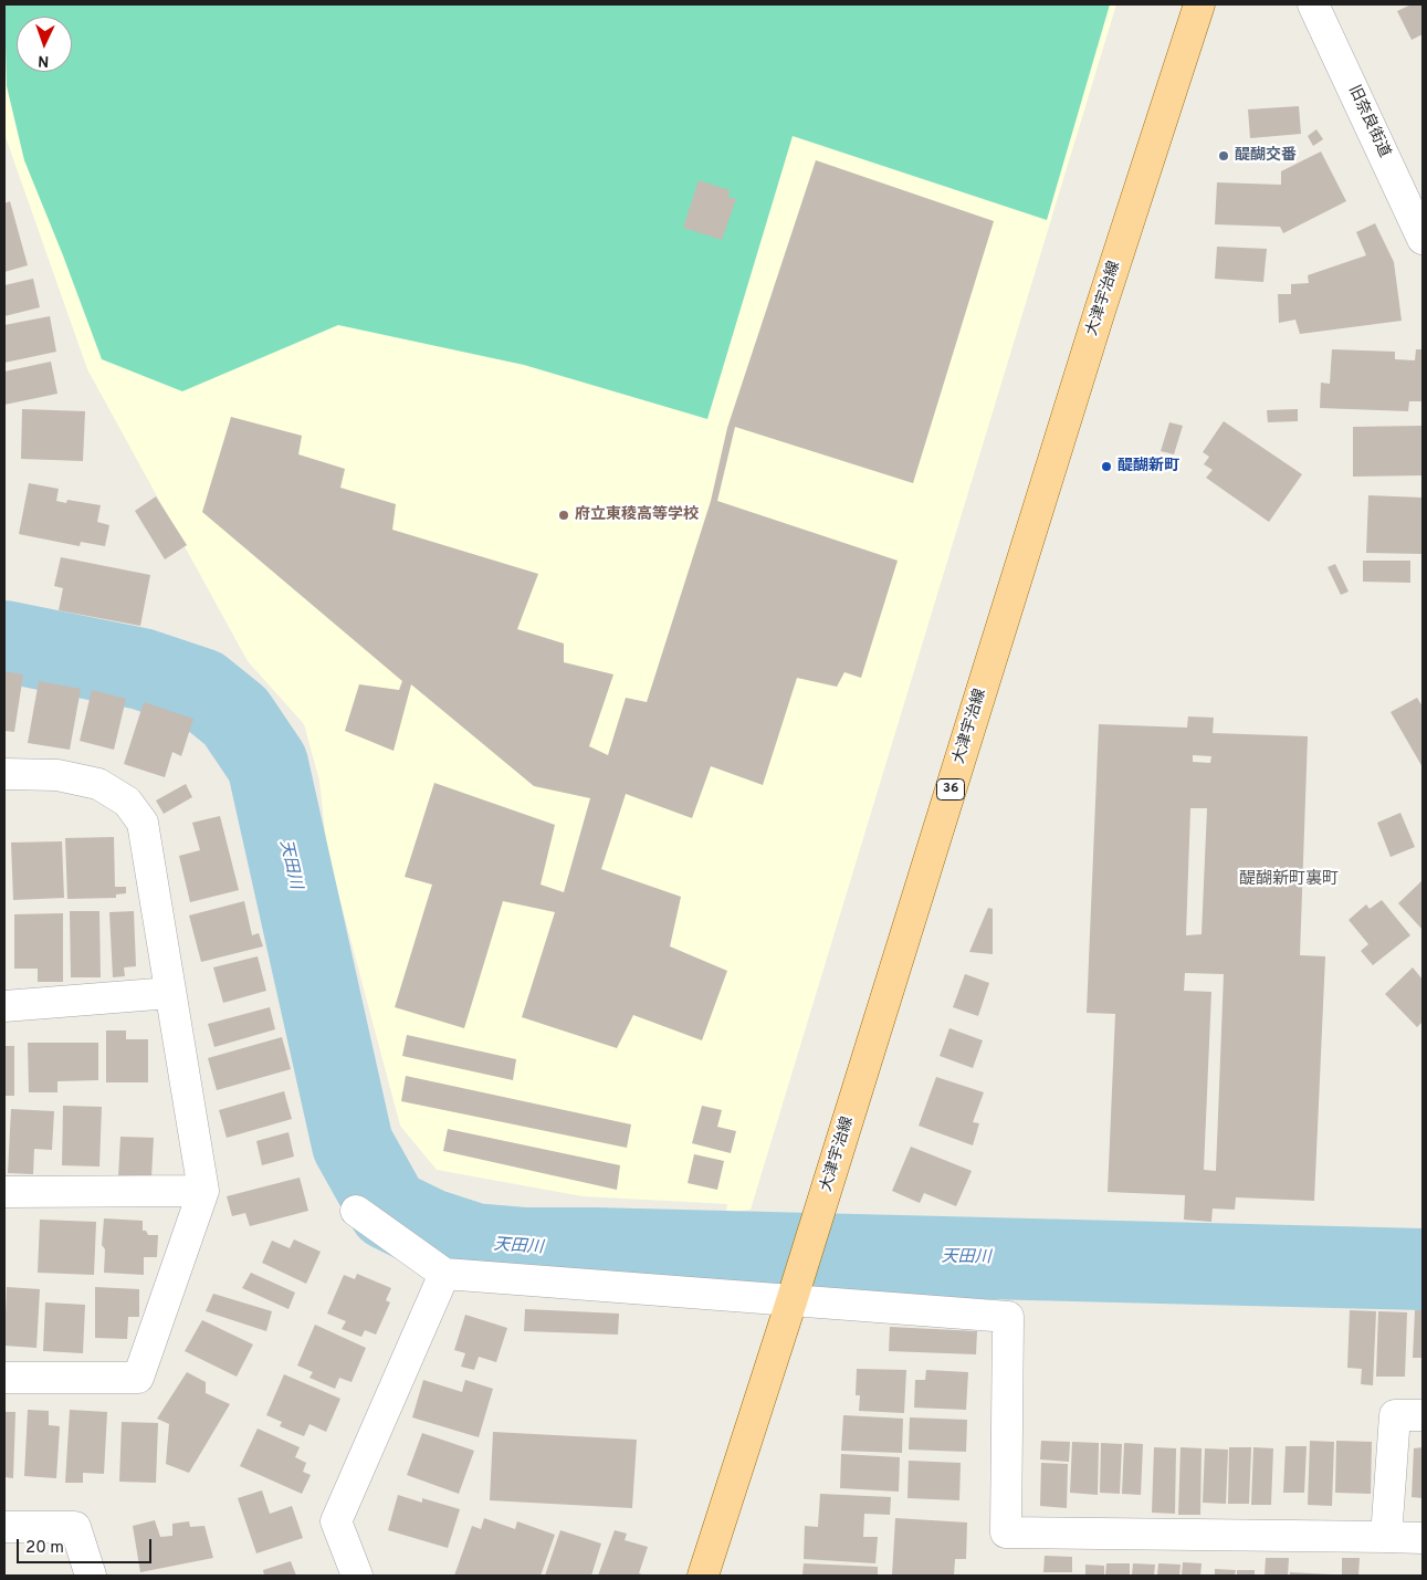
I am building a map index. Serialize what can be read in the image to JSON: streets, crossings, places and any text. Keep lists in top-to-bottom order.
{
  "streets": {
    "main road": ["大津宇治線", "36"],
    "street": ["旧奈良街道"]
  },
  "districts": ["醍醐新町裏町"],
  "water": ["天田川"],
  "places": ["醍醐交番", "醍醐新町", "府立東稜高等学校"],
  "scale_bar": "20 m",
  "north": "bottom"
}
